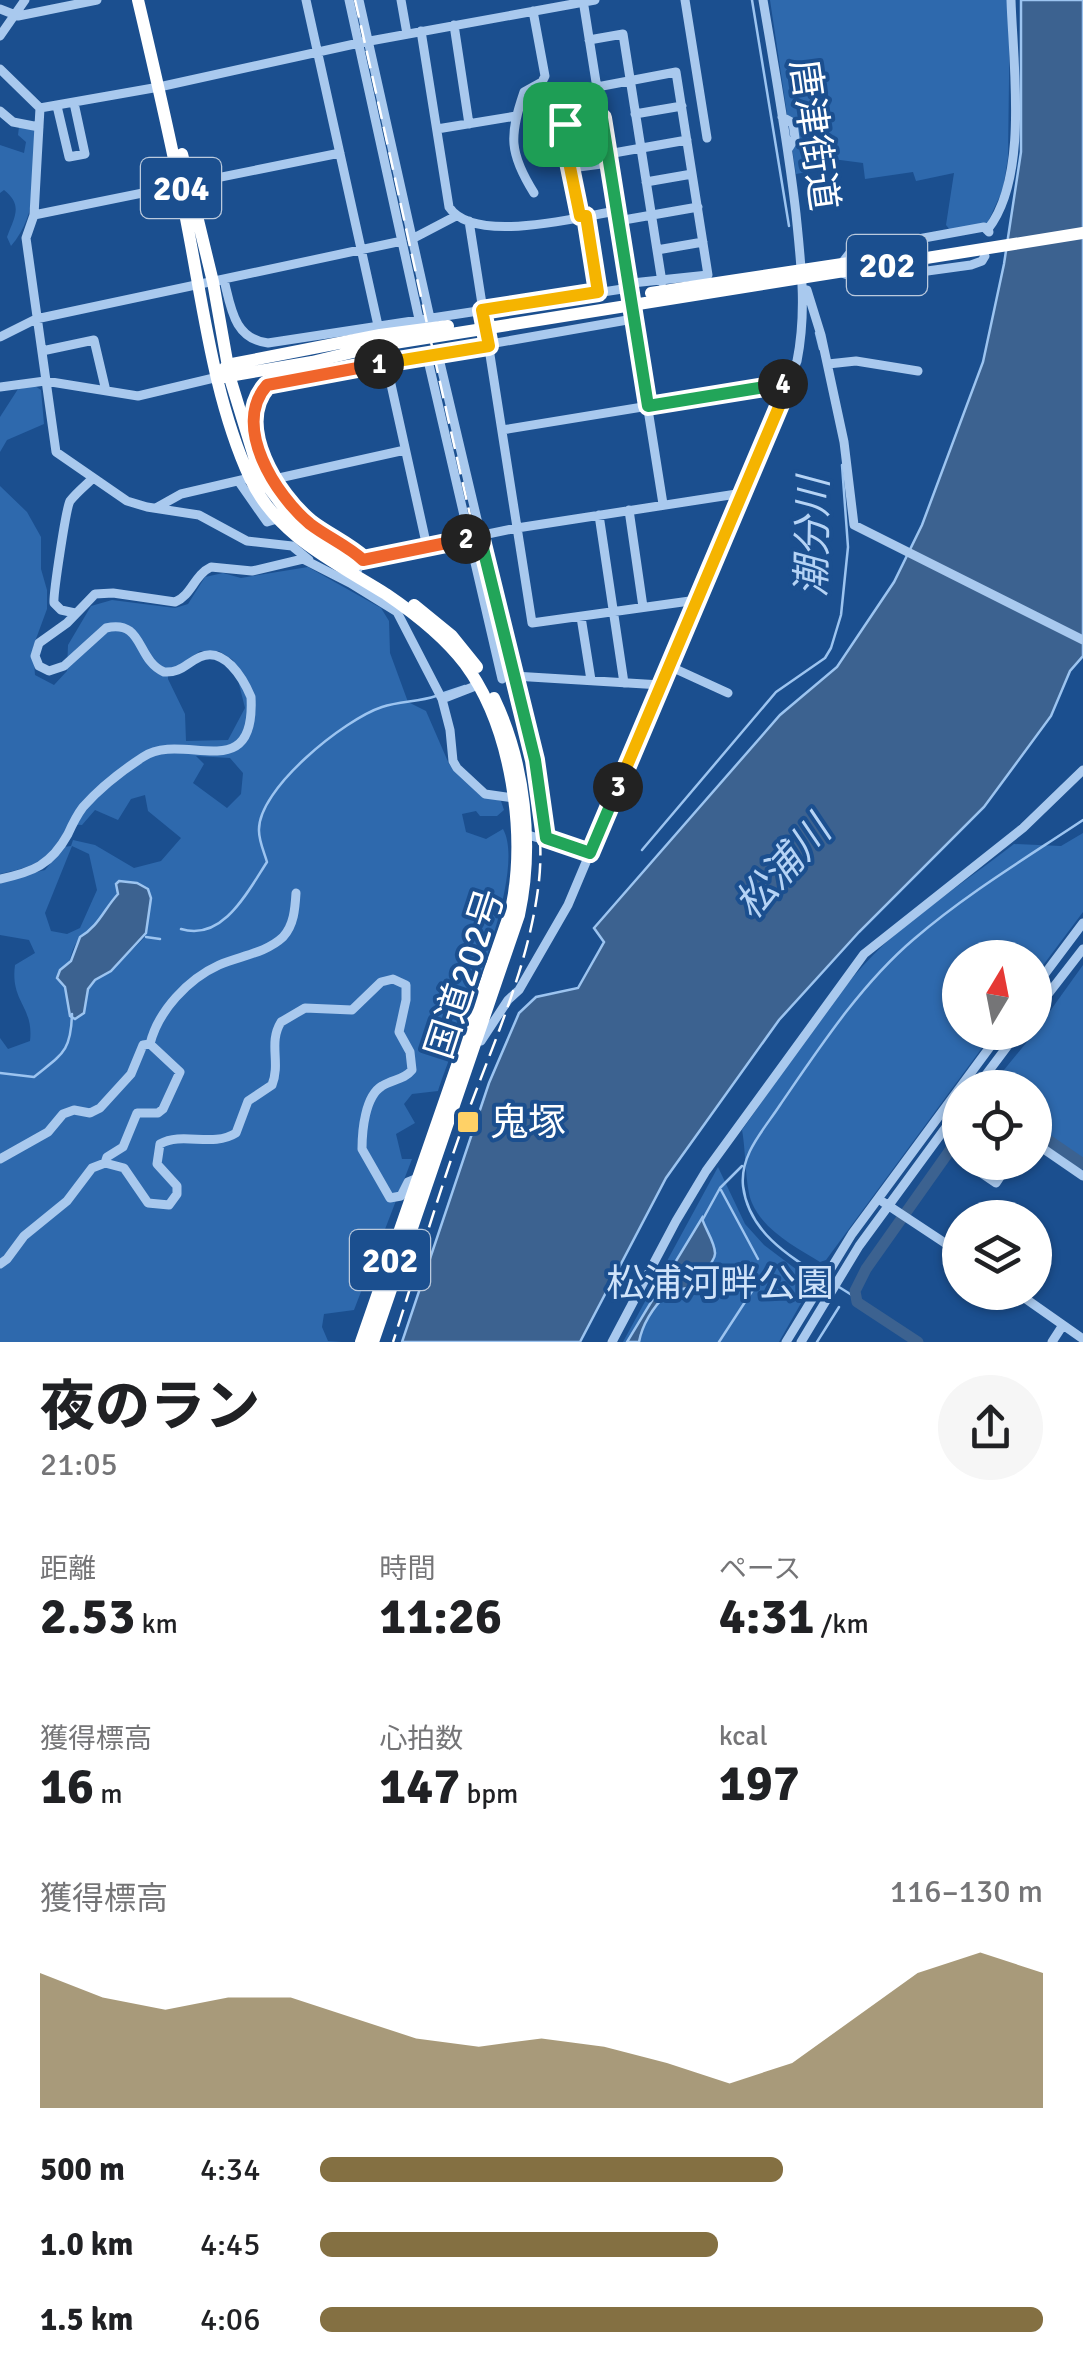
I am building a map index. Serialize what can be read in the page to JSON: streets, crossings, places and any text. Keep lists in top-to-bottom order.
{
  "streets": {
    "highway": ["204", "202", "国道202号"],
    "street": ["唐津街道"]
  },
  "crossings": [
    ["唐津街道", "202"],
    ["204", "202"],
    ["204", "国道202号"],
    ["202", "国道202号"]
  ],
  "water": ["潮分川", "松浦川"],
  "parks": ["松浦河畔公園"],
  "places": {
    "transit": ["鬼塚"]
  },
  "north": "top",
  "page": {
    "pins": [
      "1",
      "4",
      "2",
      "3"
    ],
    "heading": ["夜のラン", "21:05"],
    "stats": [
      ["距離", "2.53 km"],
      ["時間", "11:26"],
      ["ペース", "4:31 /km"],
      ["獲得標高", "16 m"],
      ["心拍数", "147 bpm"],
      ["kcal", "197"]
    ],
    "chart": ["獲得標高", "116–130 m"],
    "list": [
      {
        "name": "500 m",
        "note": "4:34"
      },
      {
        "name": "1.0 km",
        "note": "4:45"
      },
      {
        "name": "1.5 km",
        "note": "4:06"
      }
    ]
  }
}
